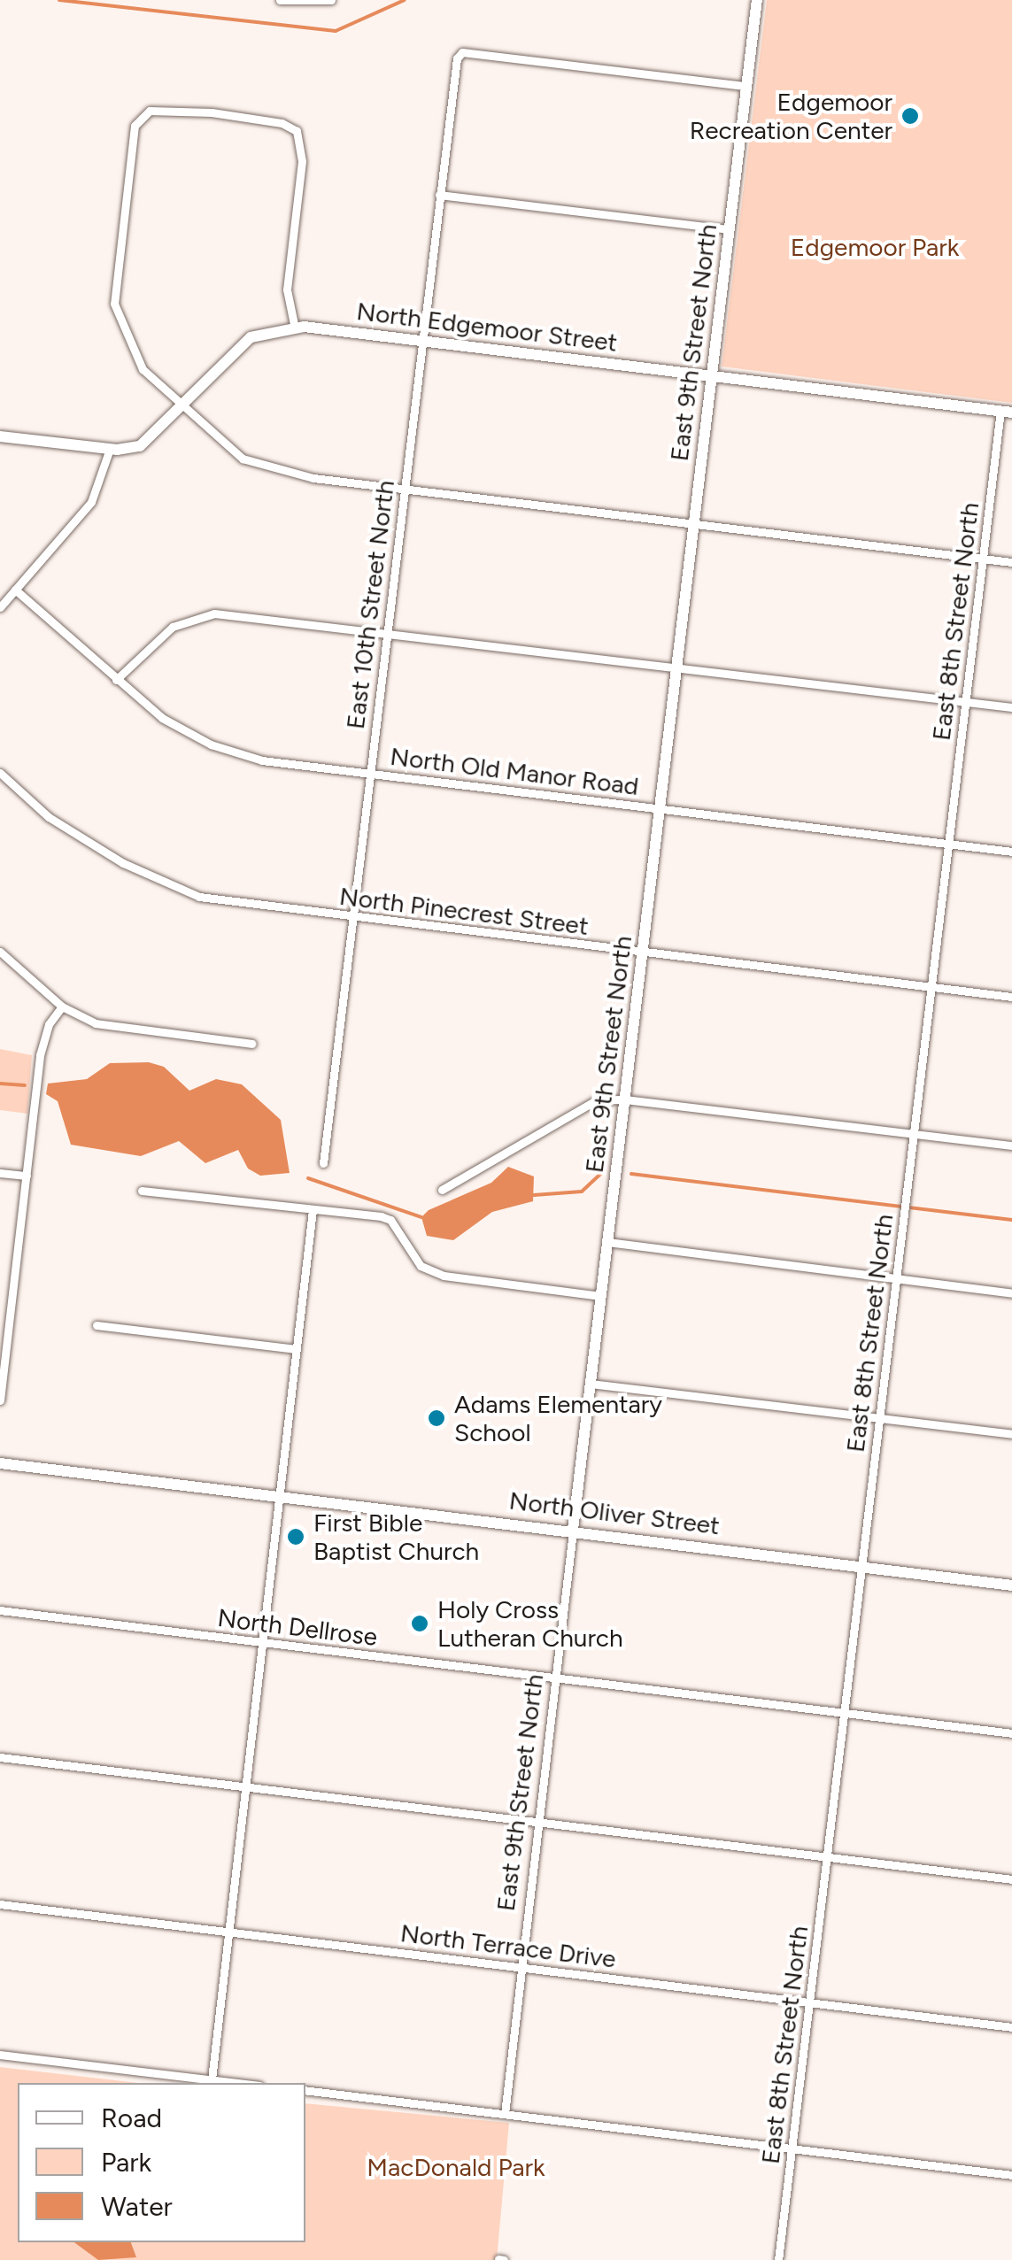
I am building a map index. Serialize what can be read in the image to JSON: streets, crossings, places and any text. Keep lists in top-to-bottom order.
{
  "streets": {
    "street": [
      "North Edgemoor Street",
      "East 9th Street North",
      "East 10th Street North",
      "East 8th Street North",
      "North Old Manor Road",
      "North Pinecrest Street",
      "North Oliver Street",
      "North Dellrose",
      "North Terrace Drive"
    ]
  },
  "crossings": [
    ["North Edgemoor Street", "East 9th Street North"],
    ["North Edgemoor Street", "East 10th Street North"],
    ["North Edgemoor Street", "East 8th Street North"],
    ["East 9th Street North", "East 10th Street North"],
    ["East 9th Street North", "North Old Manor Road"],
    ["East 9th Street North", "North Pinecrest Street"],
    ["East 9th Street North", "North Oliver Street"],
    ["East 9th Street North", "North Dellrose"],
    ["East 9th Street North", "North Terrace Drive"],
    ["East 10th Street North", "North Old Manor Road"],
    ["East 10th Street North", "North Pinecrest Street"],
    ["East 8th Street North", "North Old Manor Road"],
    ["East 8th Street North", "North Pinecrest Street"],
    ["East 8th Street North", "North Oliver Street"],
    ["East 8th Street North", "North Dellrose"],
    ["East 8th Street North", "North Terrace Drive"]
  ],
  "parks": ["Edgemoor Park", "MacDonald Park"],
  "places": [
    "Edgemoor Recreation Center",
    "Adams Elementary School",
    "First Bible Baptist Church",
    "Holy Cross Lutheran Church"
  ],
  "legend": ["Road", "Park", "Water"]
}
